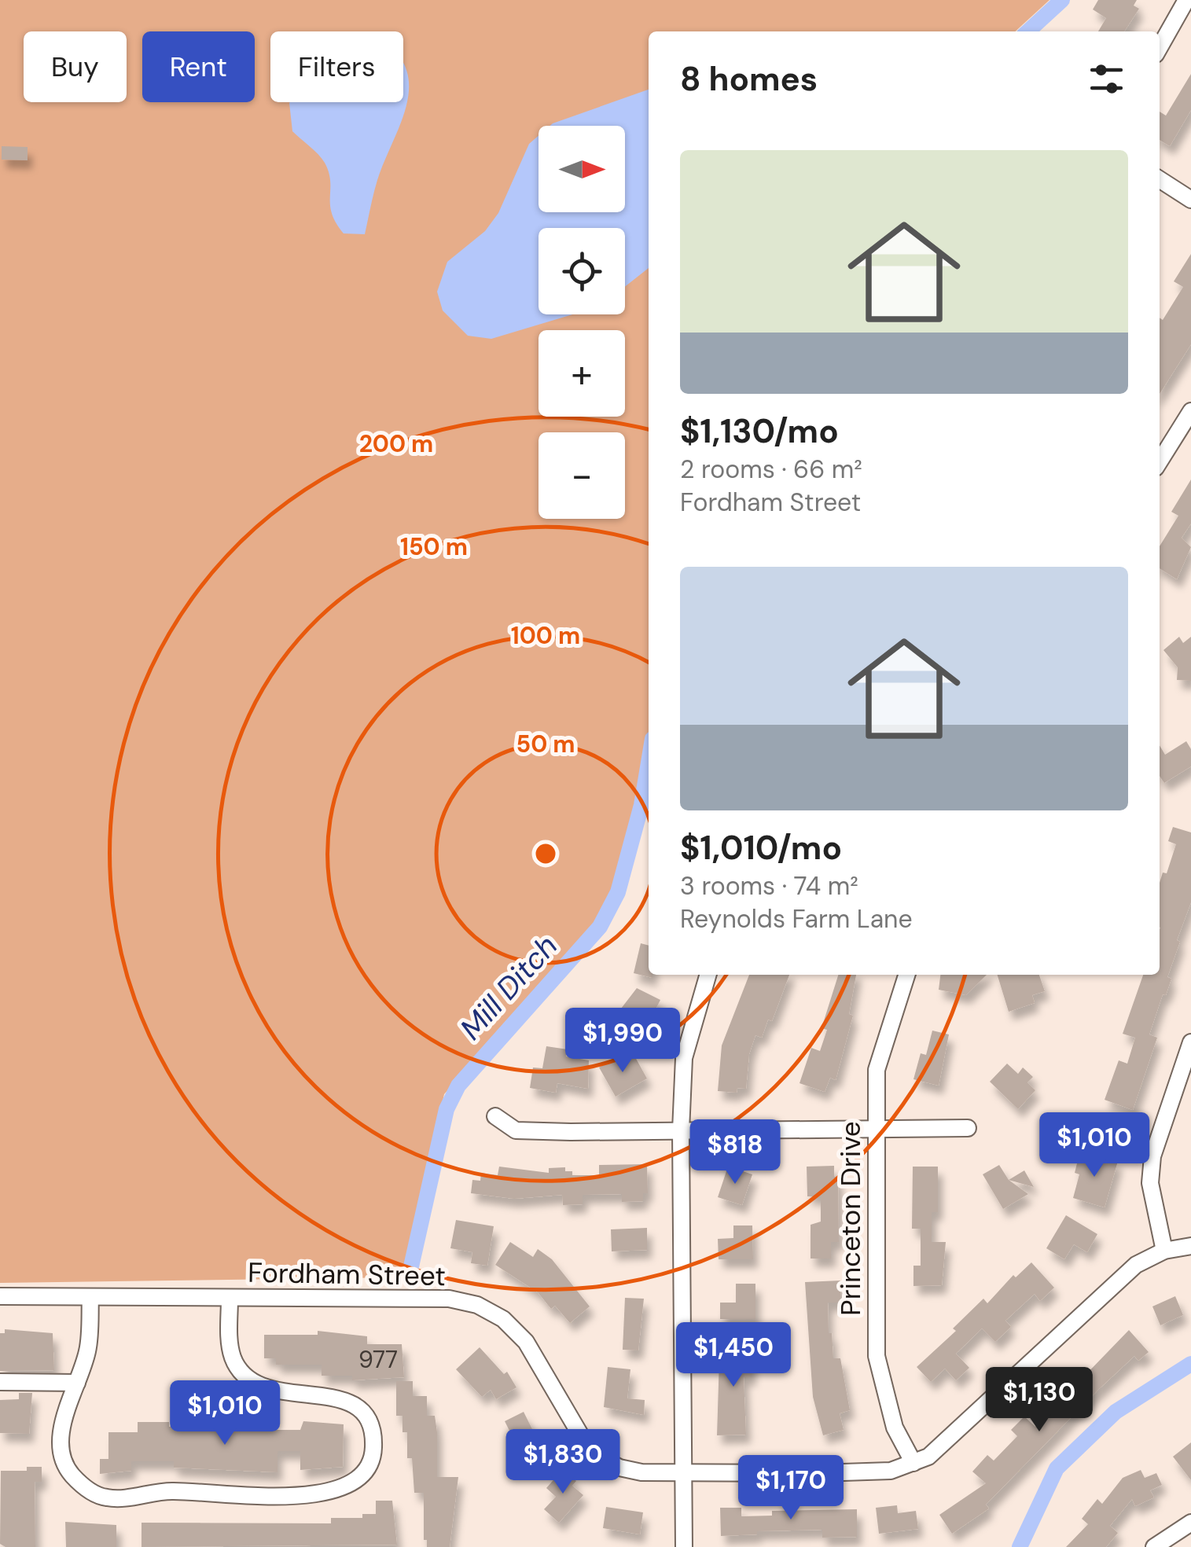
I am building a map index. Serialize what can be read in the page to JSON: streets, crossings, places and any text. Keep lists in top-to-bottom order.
{
  "streets": {
    "street": ["Princeton Drive", "Fordham Street"]
  },
  "crossings": [
    ["Princeton Drive", "Fordham Street"]
  ],
  "water": ["Mill Ditch"],
  "house_numbers": ["977"],
  "north": "right",
  "page": {
    "chip": ["Buy", "Rent", "Filters"],
    "heading": "8 homes",
    "map_buttons": ["+", "−"],
    "list": [
      {
        "name": "$1,130/mo",
        "note": "2 rooms · 66 m² · Fordham Street"
      },
      {
        "name": "$1,010/mo",
        "note": "3 rooms · 74 m² · Reynolds Farm Lane"
      }
    ],
    "price": [
      "$1,990",
      "$1,010",
      "$818",
      "$1,450",
      "$1,130",
      "$1,010",
      "$1,830",
      "$1,170"
    ]
  },
  "rings": [
    "200 m",
    "150 m",
    "100 m",
    "50 m"
  ]
}
